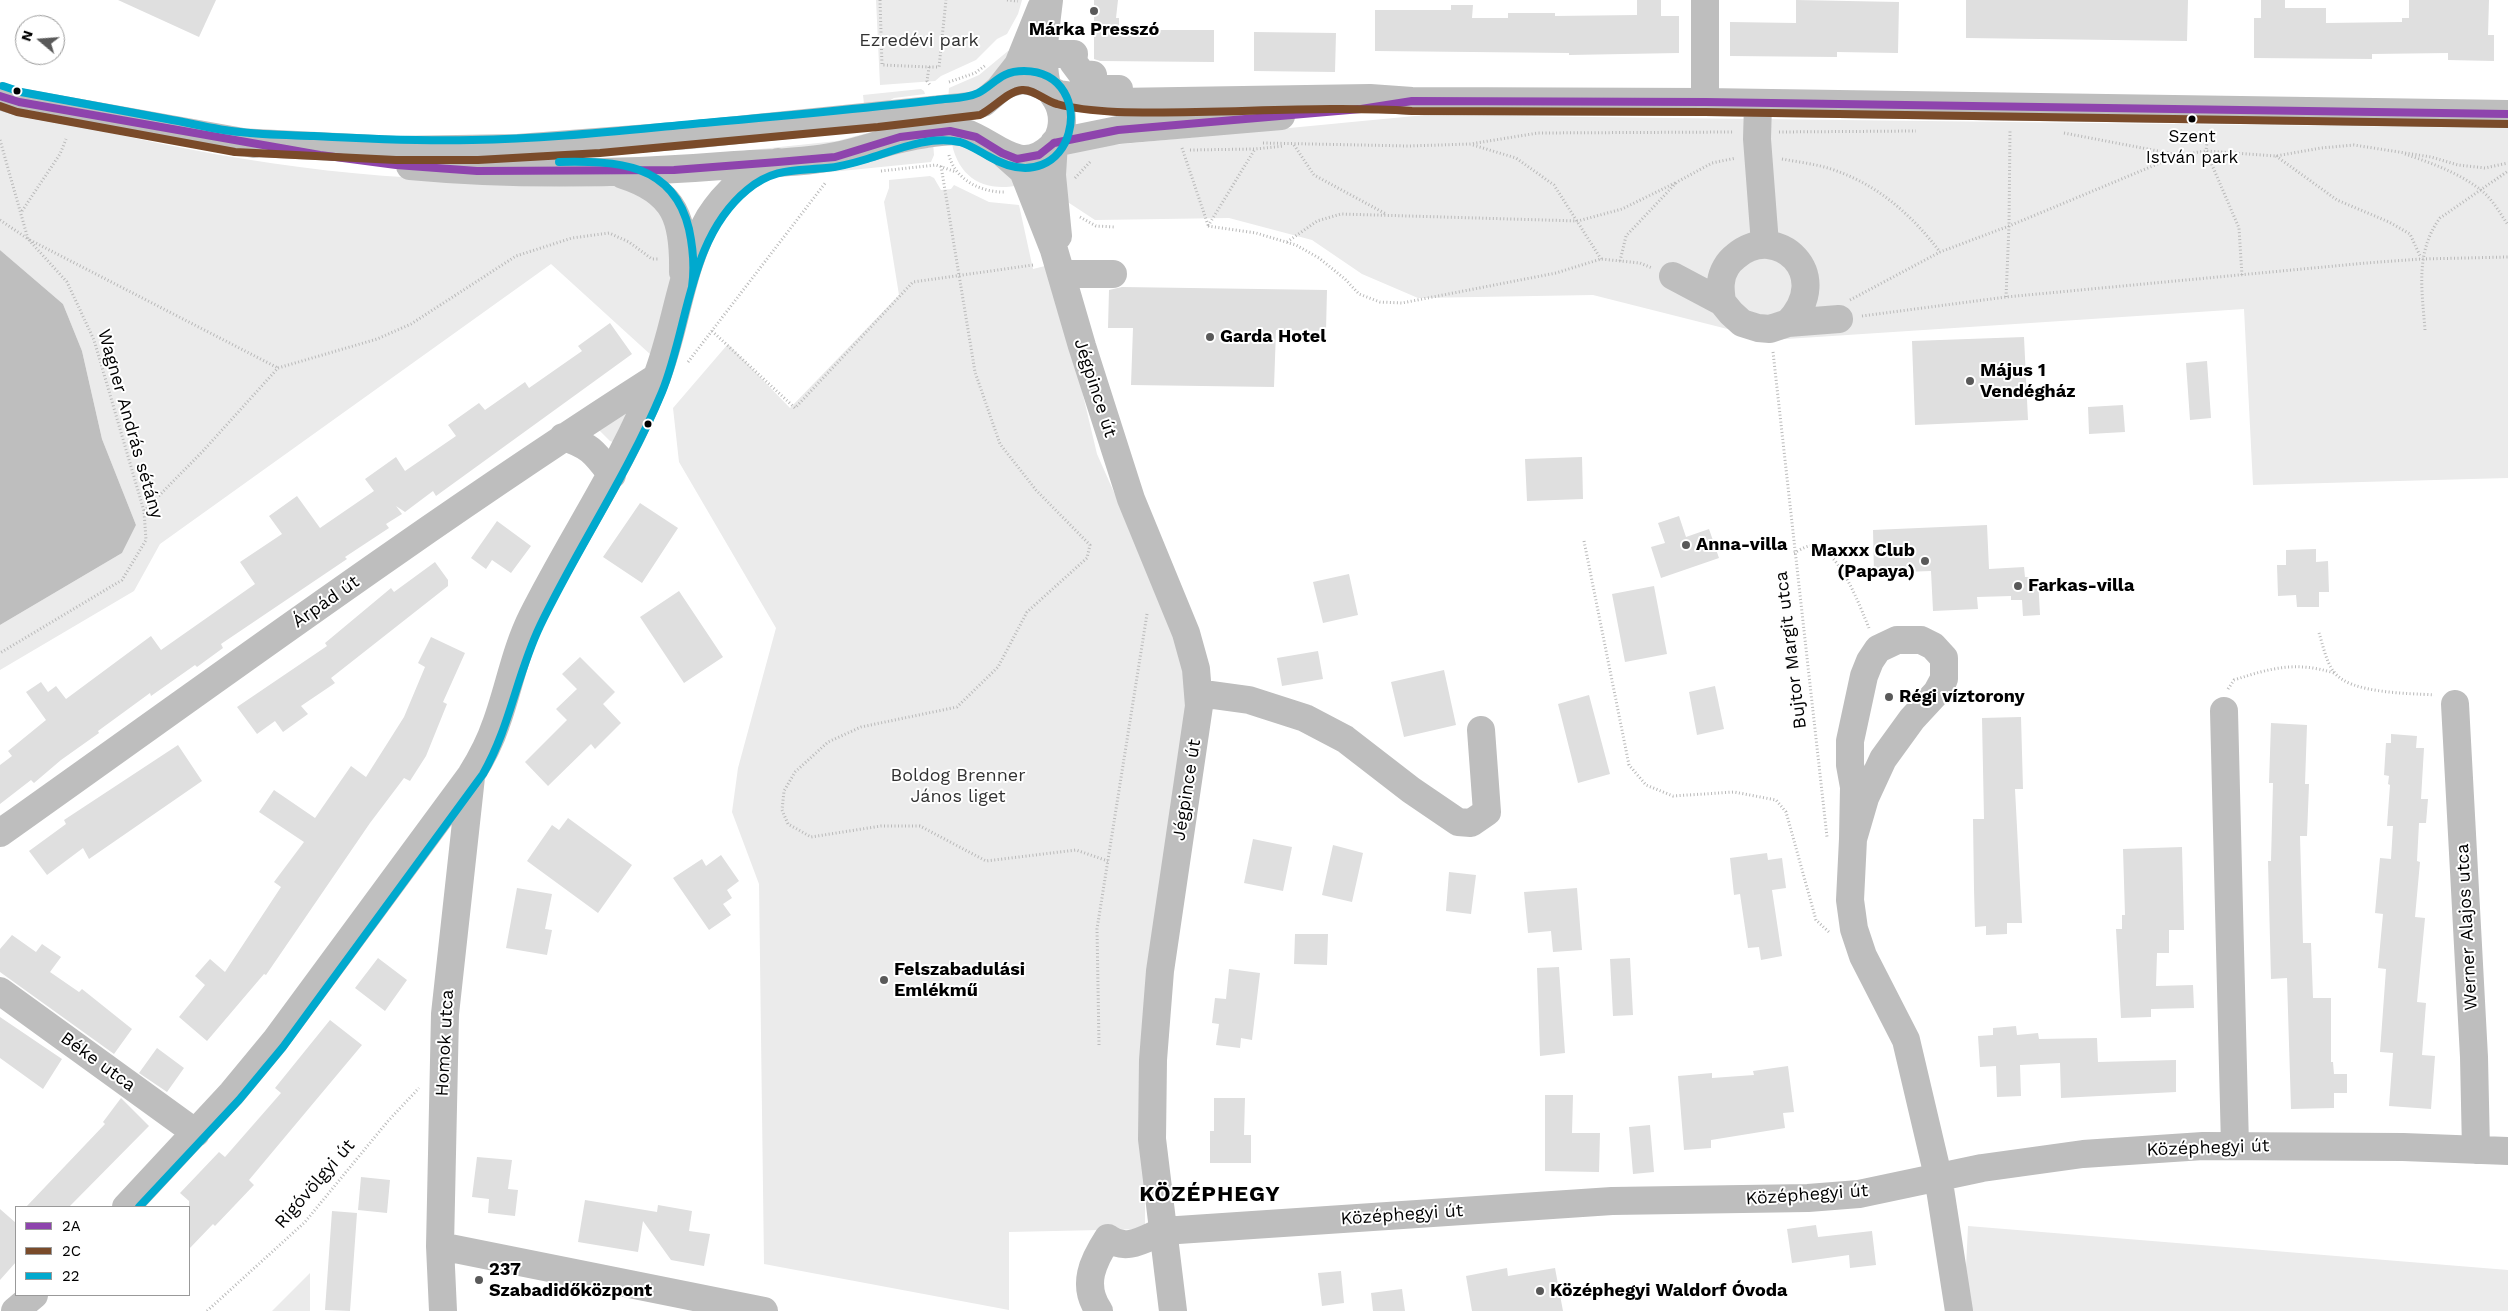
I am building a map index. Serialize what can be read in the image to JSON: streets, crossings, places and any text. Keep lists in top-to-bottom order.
{
  "streets": {
    "street": [
      "Jégpince út",
      "Árpád út",
      "Werner Alajos utca",
      "Homok utca",
      "Béke utca",
      "Középhegyi út"
    ],
    "path": ["Wagner András sétány", "Bujtor Margit utca", "Rigóvölgyi út"]
  },
  "crossings": [
    ["Jégpince út", "Középhegyi út"],
    ["Werner Alajos utca", "Középhegyi út"],
    ["Homok utca", "Rigóvölgyi út"]
  ],
  "districts": ["KÖZÉPHEGY"],
  "parks": ["Ezredévi park", "Boldog Brenner János liget"],
  "places": [
    "Márka Presszó",
    "Szent István park",
    "Garda Hotel",
    "Május 1 Vendégház",
    "Anna-villa",
    "Maxxx Club (Papaya)",
    "Farkas-villa",
    "Régi víztorony",
    "Felszabadulási Emlékmű",
    "237 Szabadidőközpont",
    "Középhegyi Waldorf Óvoda"
  ],
  "lines": ["transit line 22", "transit line 2C", "transit line 2A"],
  "legend": ["2A", "2C", "22"],
  "north": "left"
}
